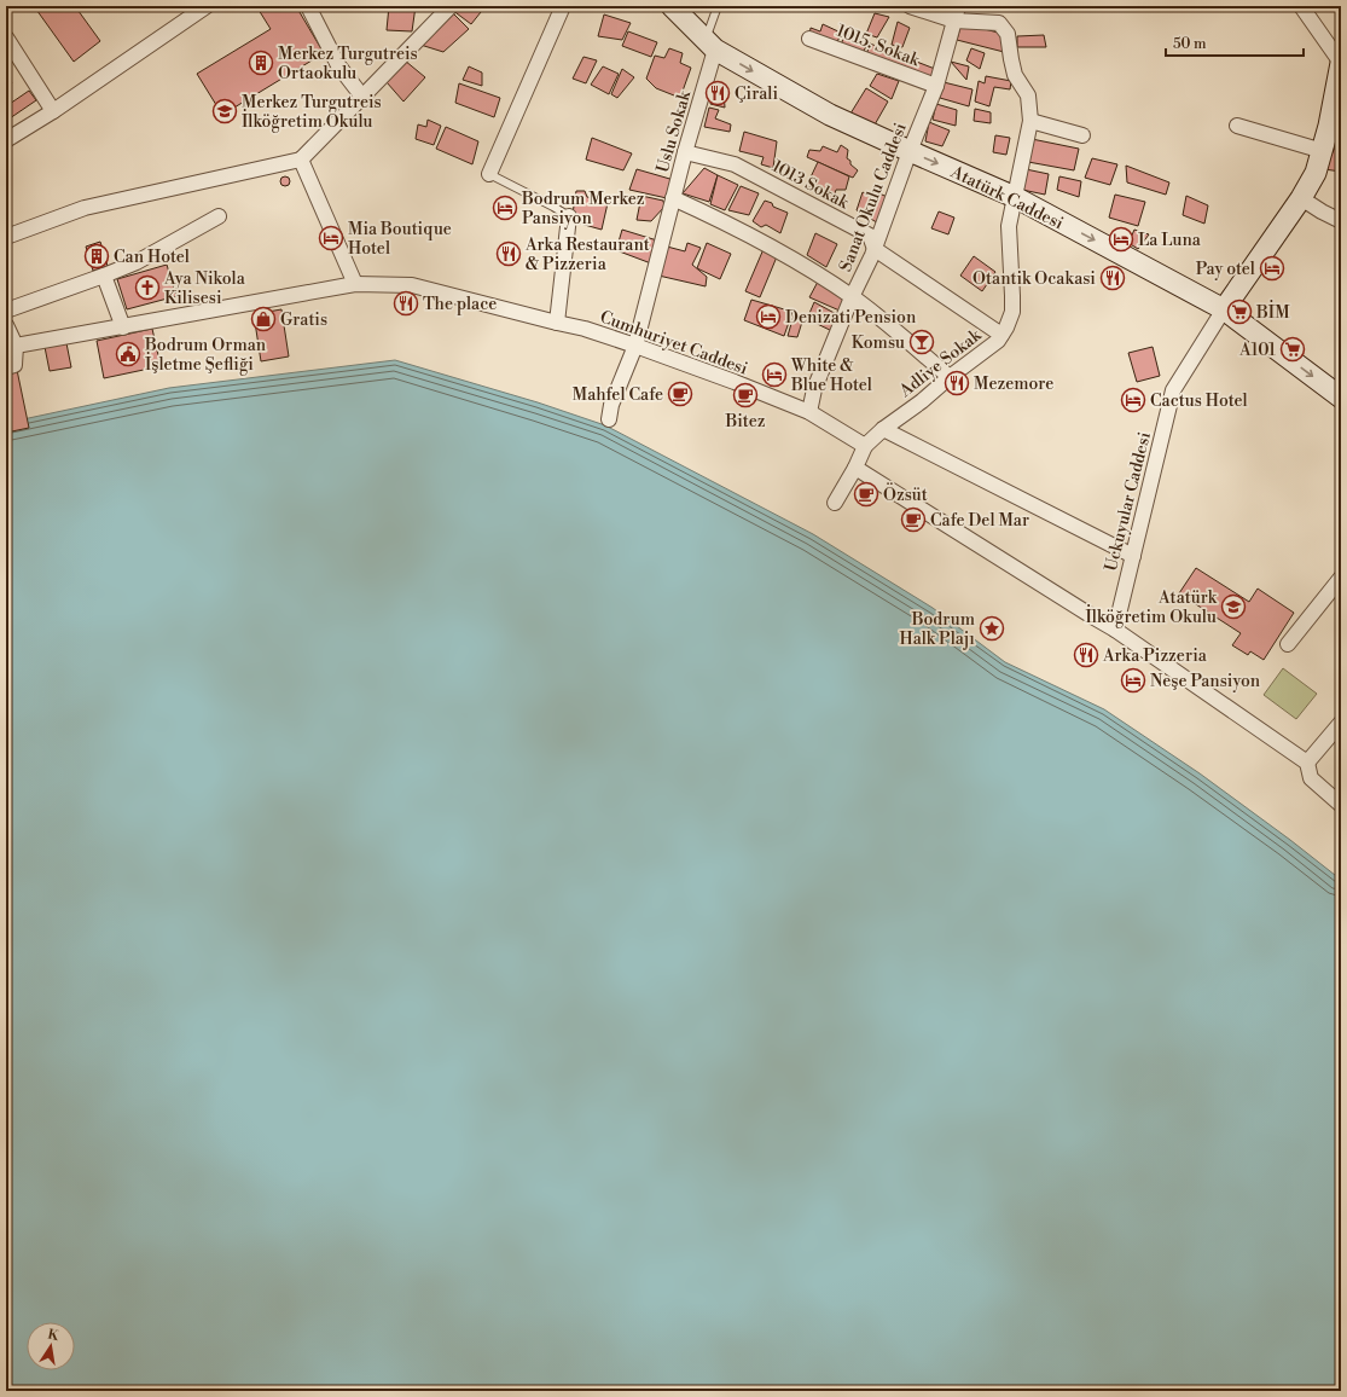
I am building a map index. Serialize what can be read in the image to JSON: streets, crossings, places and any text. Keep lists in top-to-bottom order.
{
  "streets": {
    "street": [
      "1015. Sokak",
      "Uslu Sokak",
      "1013 Sokak",
      "Sanat Okulu Caddesi",
      "Atatürk Caddesi",
      "Cumhuriyet Caddesi",
      "Adliye Sokak",
      "Uckuyular Caddesi"
    ]
  },
  "crossings": [
    ["1015. Sokak", "Sanat Okulu Caddesi"],
    ["Uslu Sokak", "1013 Sokak"],
    ["Uslu Sokak", "Atatürk Caddesi"],
    ["Uslu Sokak", "Cumhuriyet Caddesi"],
    ["1013 Sokak", "Sanat Okulu Caddesi"],
    ["1013 Sokak", "Adliye Sokak"],
    ["Sanat Okulu Caddesi", "Atatürk Caddesi"],
    ["Sanat Okulu Caddesi", "Cumhuriyet Caddesi"],
    ["Sanat Okulu Caddesi", "Adliye Sokak"],
    ["Atatürk Caddesi", "Adliye Sokak"],
    ["Atatürk Caddesi", "Uckuyular Caddesi"],
    ["Cumhuriyet Caddesi", "Adliye Sokak"]
  ],
  "places": {
    "building": ["Merkez Turgutreis Ortaokulu", "Can Hotel"],
    "restaurant": [
      "Çirali",
      "Arka Restaurant & Pizzeria",
      "Otantik Ocakasi",
      "The place",
      "Mezemore",
      "Arka Pizzeria"
    ],
    "school or university": ["Merkez Turgutreis İlköğretim Okulu", "Atatürk İlköğretim Okulu"],
    "hotel": [
      "Bodrum Merkez Pansiyon",
      "Mia Boutique Hotel",
      "La Luna",
      "Pay otel",
      "Denizati Pension",
      "White & Blue Hotel",
      "Cactus Hotel",
      "Neşe Pansiyon"
    ],
    "church": ["Aya Nikola Kilisesi"],
    "supermarket": ["BİM", "A101"],
    "shop": ["Gratis"],
    "bar": ["Komsu"],
    "public building": ["Bodrum Orman İşletme Şefliği"],
    "cafe": [
      "Mahfel Cafe",
      "Bitez",
      "Özsüt",
      "Cafe Del Mar"
    ],
    "place": ["Bodrum Halk Plajı"]
  },
  "scale_bar": "50 m",
  "north": "top"
}
